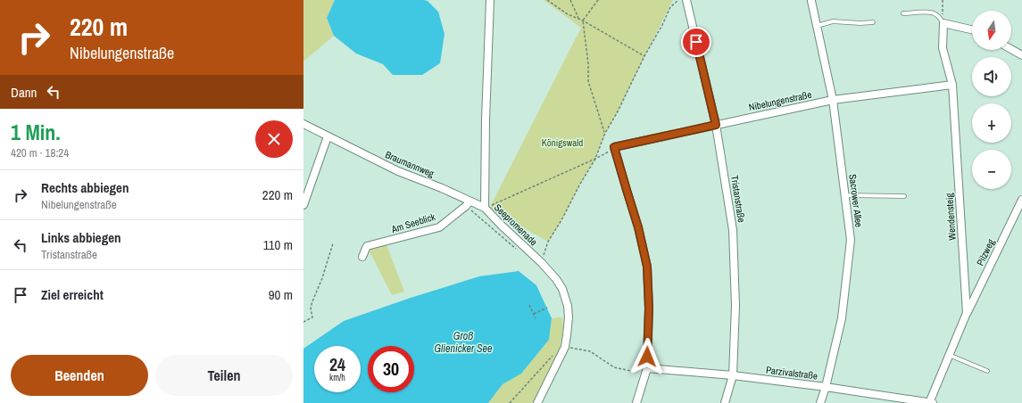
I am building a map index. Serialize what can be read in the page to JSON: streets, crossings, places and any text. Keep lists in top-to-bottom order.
{
  "streets": {
    "street": [
      "Nibelungenstraße",
      "Braumannweg",
      "Tristanstraße",
      "Sacrower Allee",
      "Wendensteig",
      "Am Seeblick",
      "Seepromenade",
      "Pilzweg",
      "Parzivalstraße"
    ]
  },
  "crossings": [
    ["Nibelungenstraße", "Tristanstraße"],
    ["Nibelungenstraße", "Sacrower Allee"],
    ["Nibelungenstraße", "Wendensteig"],
    ["Braumannweg", "Am Seeblick"],
    ["Braumannweg", "Seepromenade"],
    ["Tristanstraße", "Parzivalstraße"],
    ["Sacrower Allee", "Parzivalstraße"],
    ["Wendensteig", "Pilzweg"],
    ["Wendensteig", "Parzivalstraße"]
  ],
  "water": ["Groß Glienicker See"],
  "parks": ["Königswald"],
  "north": "bottom",
  "page": {
    "turn": ["220 m", "Nibelungenstraße"],
    "map_buttons": ["+", "−"],
    "then": "Dann",
    "heading": ["1 Min.", "420 m · 18:24"],
    "list": [
      {
        "name": "Rechts abbiegen",
        "note": "Nibelungenstraße",
        "value": "220 m"
      },
      {
        "name": "Links abbiegen",
        "note": "Tristanstraße",
        "value": "110 m"
      },
      {
        "name": "Ziel erreicht",
        "value": "90 m"
      }
    ],
    "speed": "24 km/h",
    "limit": "30",
    "buttons": ["Beenden", "Teilen"]
  }
}
